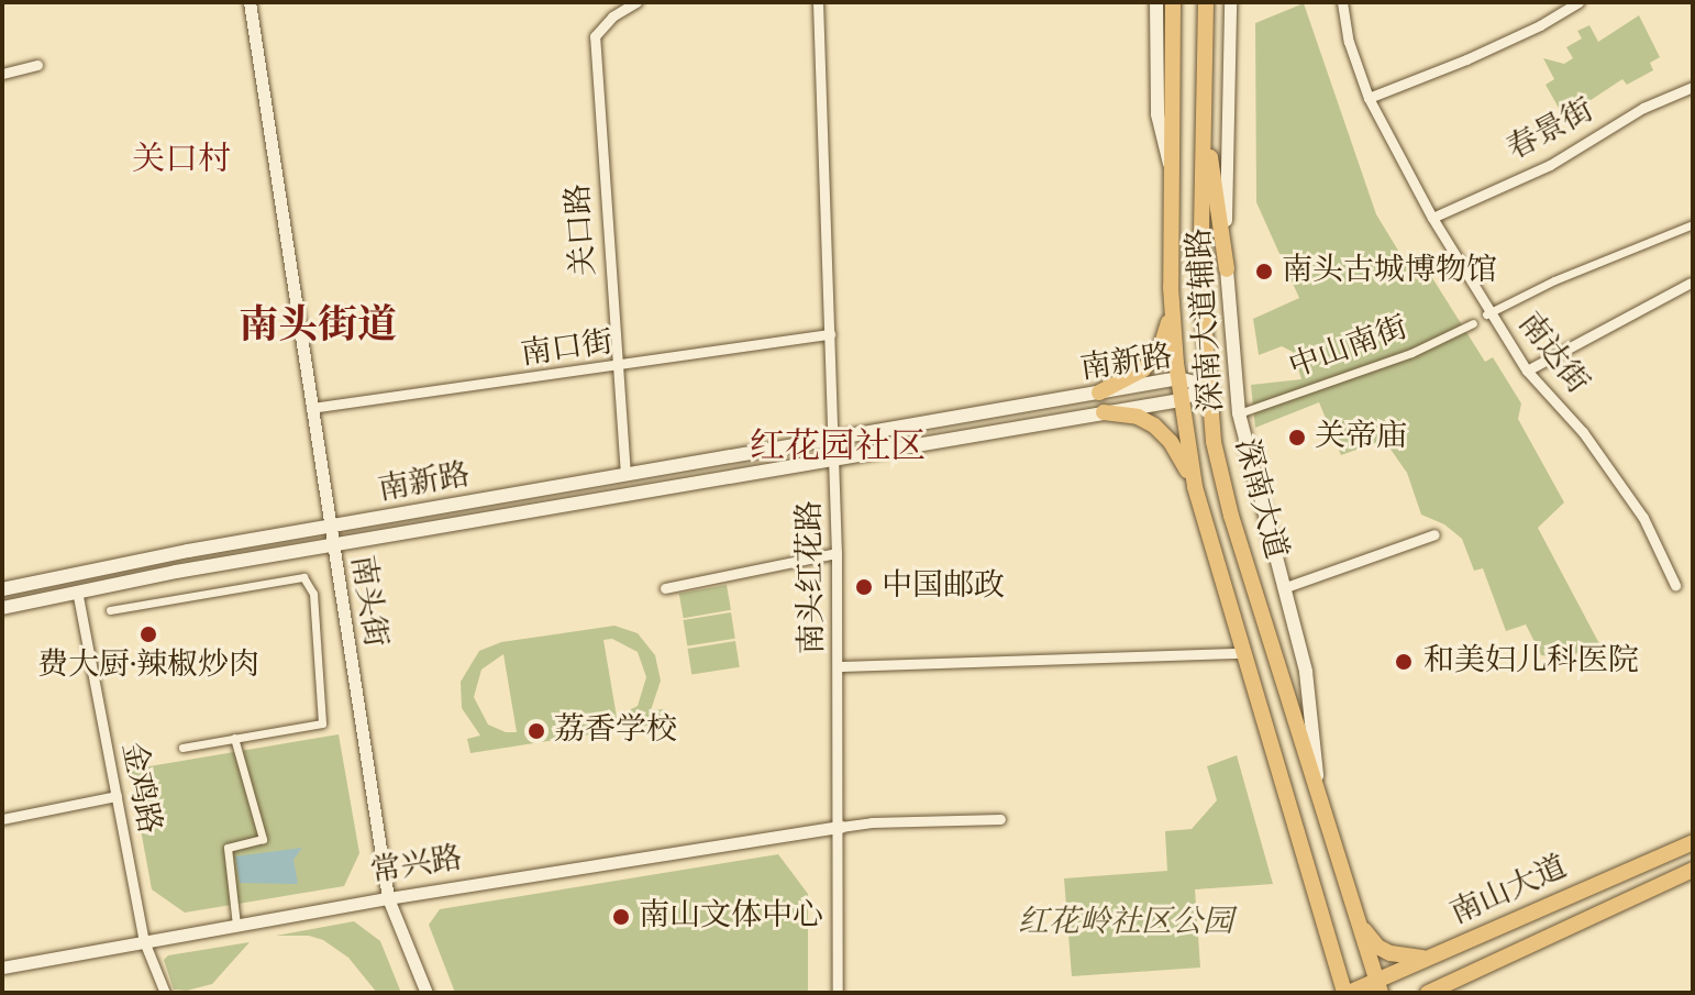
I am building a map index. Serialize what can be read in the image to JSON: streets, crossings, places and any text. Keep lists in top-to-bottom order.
{
  "streets": {
    "main road": [
      "深南大道辅路",
      "南新路",
      "深南大道",
      "南山大道"
    ],
    "street": [
      "春景街",
      "关口路",
      "中山南街",
      "南口街",
      "南达街",
      "南头红花路",
      "南头街",
      "金鸡路",
      "常兴路"
    ]
  },
  "crossings": [
    ["春景街", "南达街"],
    ["关口路", "南口街"],
    ["关口路", "南新路"],
    ["深南大道辅路", "中山南街"],
    ["深南大道辅路", "深南大道"],
    ["南口街", "南头红花路"],
    ["南口街", "南头街"],
    ["南新路", "深南大道"],
    ["南新路", "南头红花路"],
    ["南新路", "南头街"],
    ["南新路", "金鸡路"],
    ["深南大道", "南山大道"],
    ["南头红花路", "常兴路"],
    ["南头街", "常兴路"],
    ["金鸡路", "常兴路"]
  ],
  "districts": ["关口村", "南头街道", "红花园社区"],
  "parks": ["红花岭社区公园"],
  "places": [
    "南头古城博物馆",
    "关帝庙",
    "中国邮政",
    "费大厨·辣椒炒肉",
    "和美妇儿科医院",
    "荔香学校",
    "南山文体中心"
  ]
}
